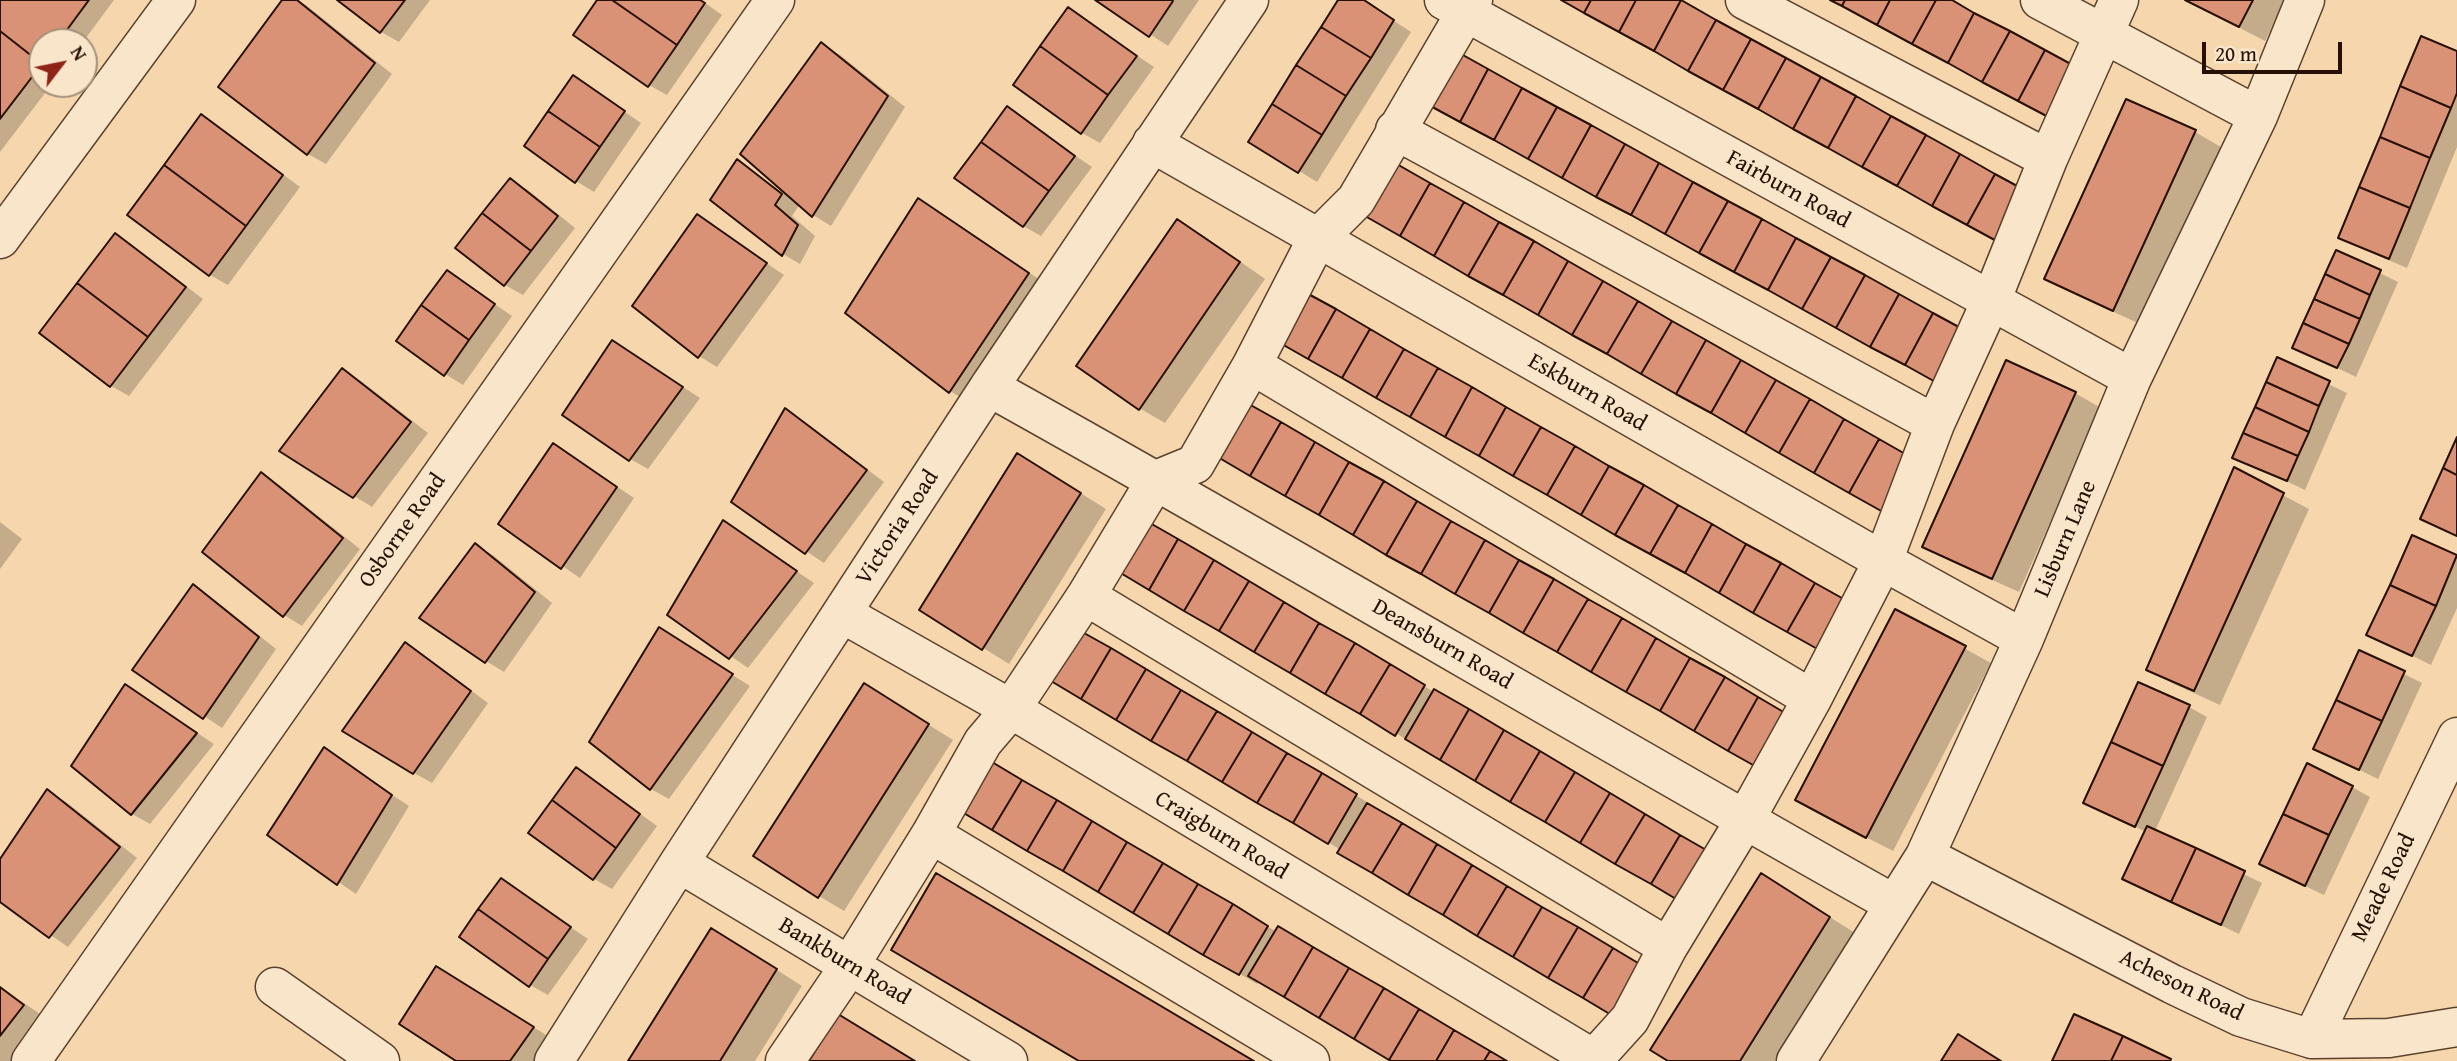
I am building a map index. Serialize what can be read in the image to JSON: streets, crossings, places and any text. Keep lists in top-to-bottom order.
{
  "streets": {
    "street": [
      "Fairburn Road",
      "Eskburn Road",
      "Victoria Road",
      "Osborne Road",
      "Lisburn Lane",
      "Deansburn Road",
      "Craigburn Road",
      "Meade Road",
      "Bankburn Road",
      "Acheson Road"
    ]
  },
  "crossings": [
    ["Fairburn Road", "Lisburn Lane"],
    ["Eskburn Road", "Victoria Road"],
    ["Eskburn Road", "Lisburn Lane"],
    ["Victoria Road", "Deansburn Road"],
    ["Victoria Road", "Craigburn Road"],
    ["Victoria Road", "Bankburn Road"],
    ["Lisburn Lane", "Deansburn Road"],
    ["Lisburn Lane", "Acheson Road"],
    ["Meade Road", "Acheson Road"]
  ],
  "scale_bar": "20 m",
  "north": "top right"
}
